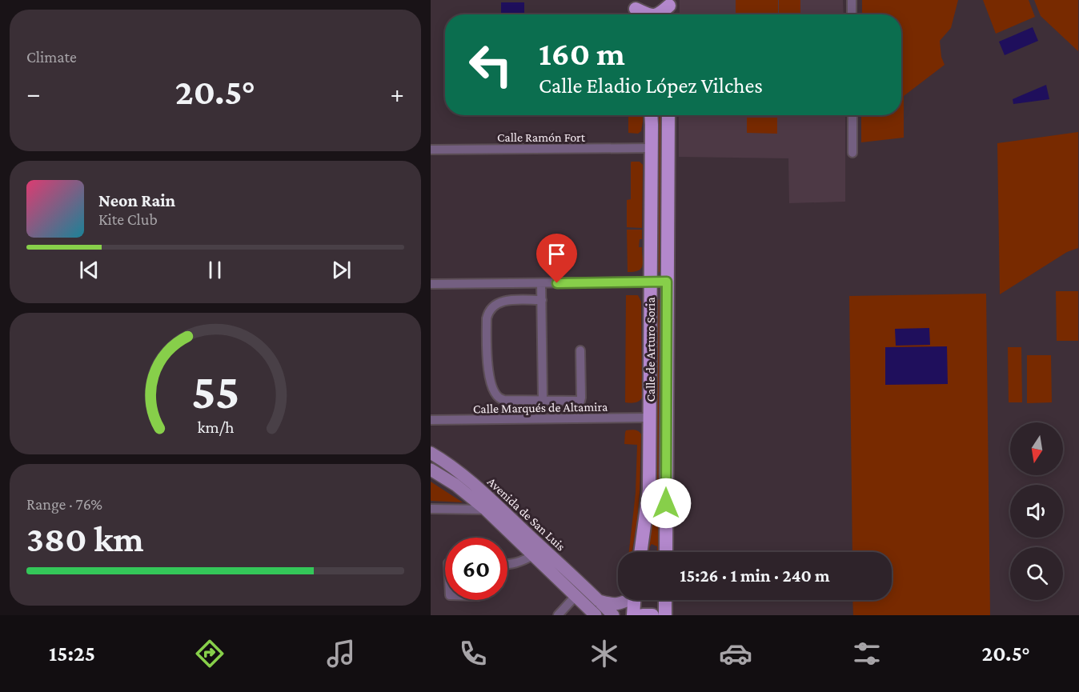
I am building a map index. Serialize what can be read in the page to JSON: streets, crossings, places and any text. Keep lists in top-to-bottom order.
{
  "streets": {
    "main road": ["Calle de Arturo Soria"],
    "street": ["Calle Ramón Fort", "Calle Marqués de Altamira", "Avenida de San Luis"]
  },
  "crossings": [
    ["Calle Ramón Fort", "Calle de Arturo Soria"],
    ["Calle de Arturo Soria", "Calle Marqués de Altamira"]
  ],
  "north": "bottom",
  "page": {
    "tile": [
      "Climate",
      ["Range · 76%", "380 km"]
    ],
    "turn": ["160 m", "Calle Eladio López Vilches"],
    "heat": ["−", "20.5°", "+"],
    "song": ["Neon Rain", "Kite Club"],
    "limit": "60",
    "trip": "15:26 · 1 min · 240 m",
    "tabs": ["15:25", "20.5°"],
    "gauge": ["55", "km/h"]
  }
}
